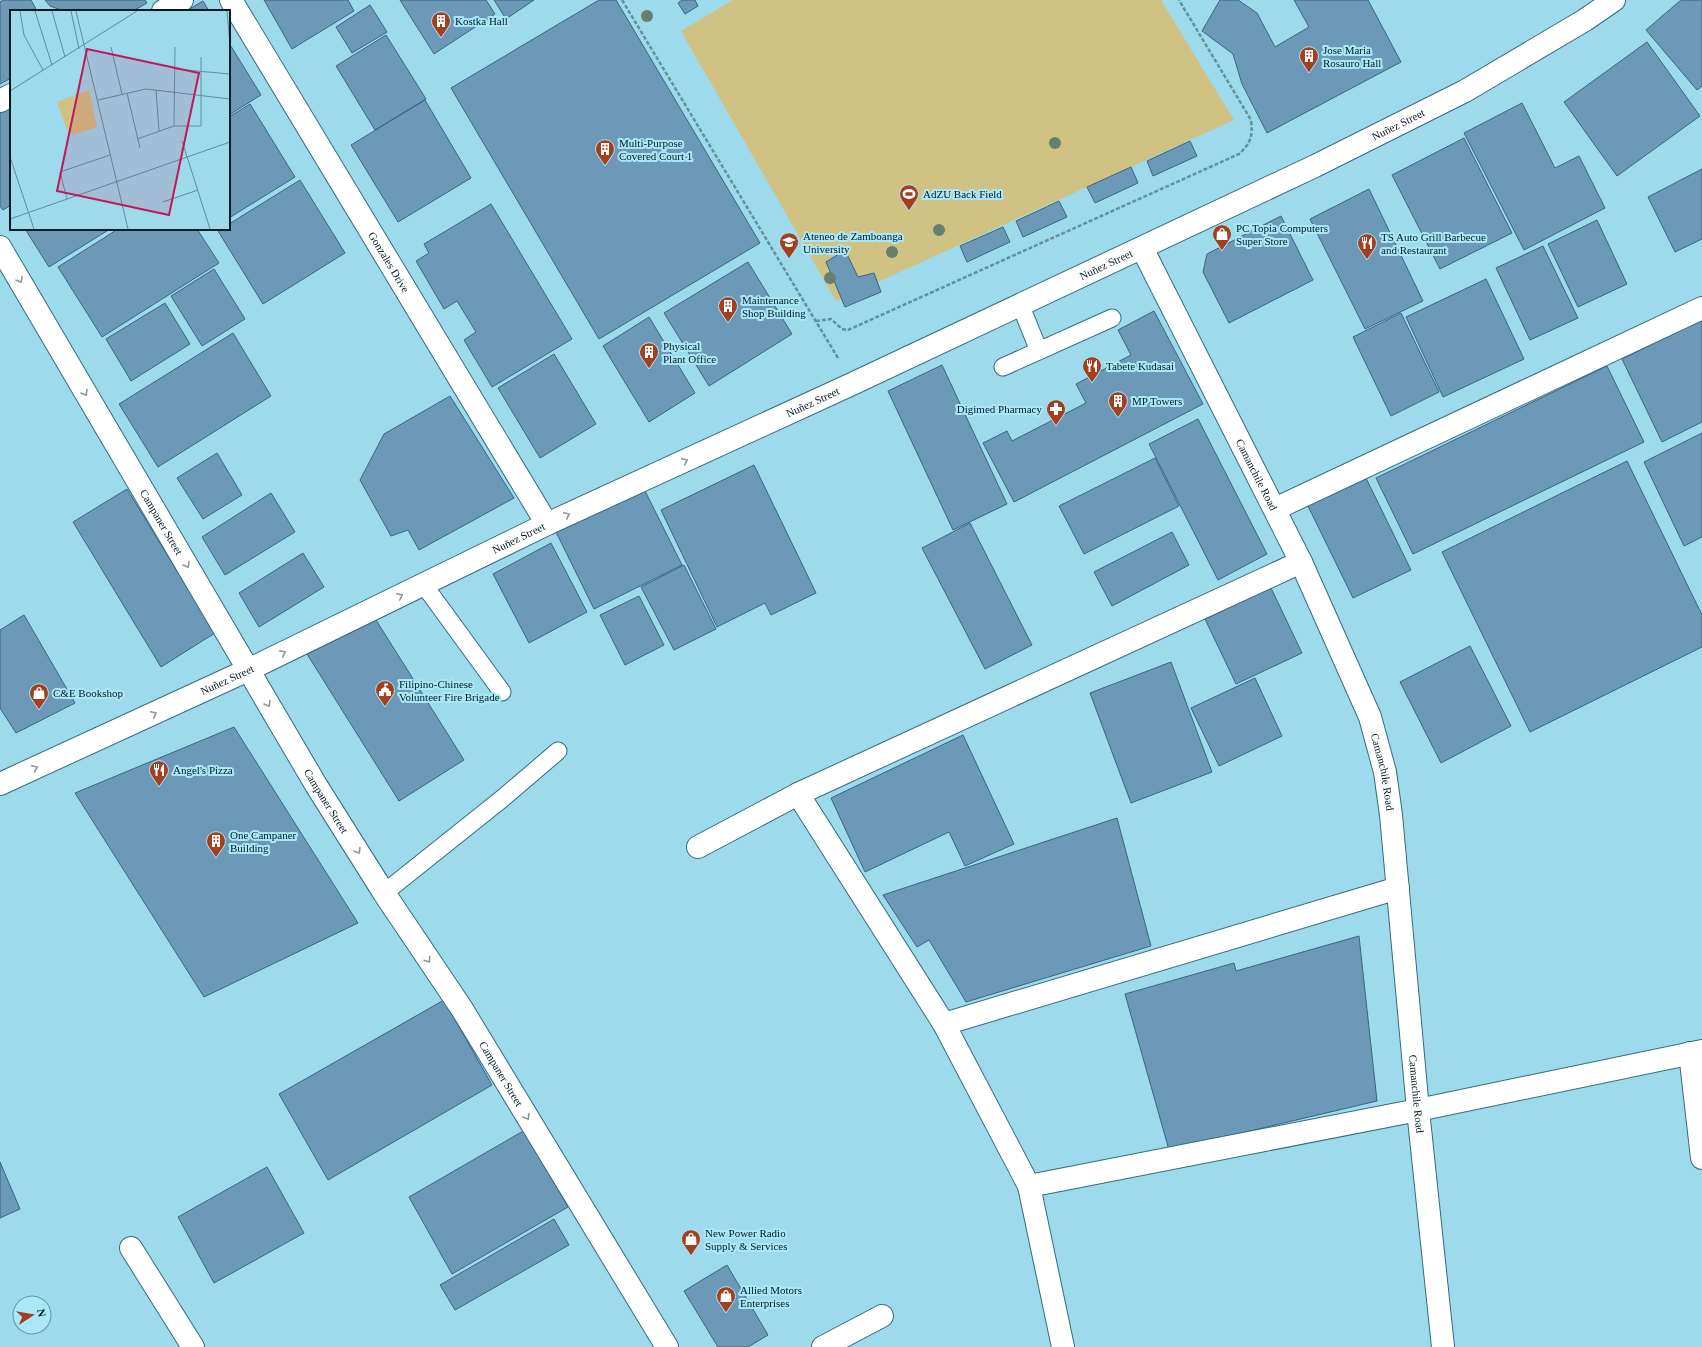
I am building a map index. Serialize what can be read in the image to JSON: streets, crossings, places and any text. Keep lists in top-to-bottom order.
{
  "streets": {
    "street": [
      "Nuñez Street",
      "Gonzales Drive",
      "Camanchile Road",
      "Campaner Street"
    ]
  },
  "crossings": [
    ["Nuñez Street", "Gonzales Drive"],
    ["Nuñez Street", "Camanchile Road"],
    ["Nuñez Street", "Campaner Street"]
  ],
  "one_way": ["Nuñez Street", "Campaner Street"],
  "places": {
    "building": [
      "Kostka Hall",
      "Jose Maria Rosauro Hall",
      "Multi-Purpose Covered Court 1",
      "Maintenance Shop Building",
      "Physical Plant Office",
      "MP Towers",
      "One Campaner Building"
    ],
    "sports": ["AdZU Back Field"],
    "shop": [
      "PC Topia Computers Super Store",
      "C&E Bookshop",
      "New Power Radio Supply & Services",
      "Allied Motors Enterprises"
    ],
    "school or university": ["Ateneo de Zamboanga University"],
    "restaurant": ["TS Auto Grill Barbecue and Restaurant", "Tabete Kudasai", "Angel's Pizza"],
    "pharmacy": ["Digimed Pharmacy"],
    "public building": ["Filipino-Chinese Volunteer Fire Brigade"]
  },
  "north": "right"
}
